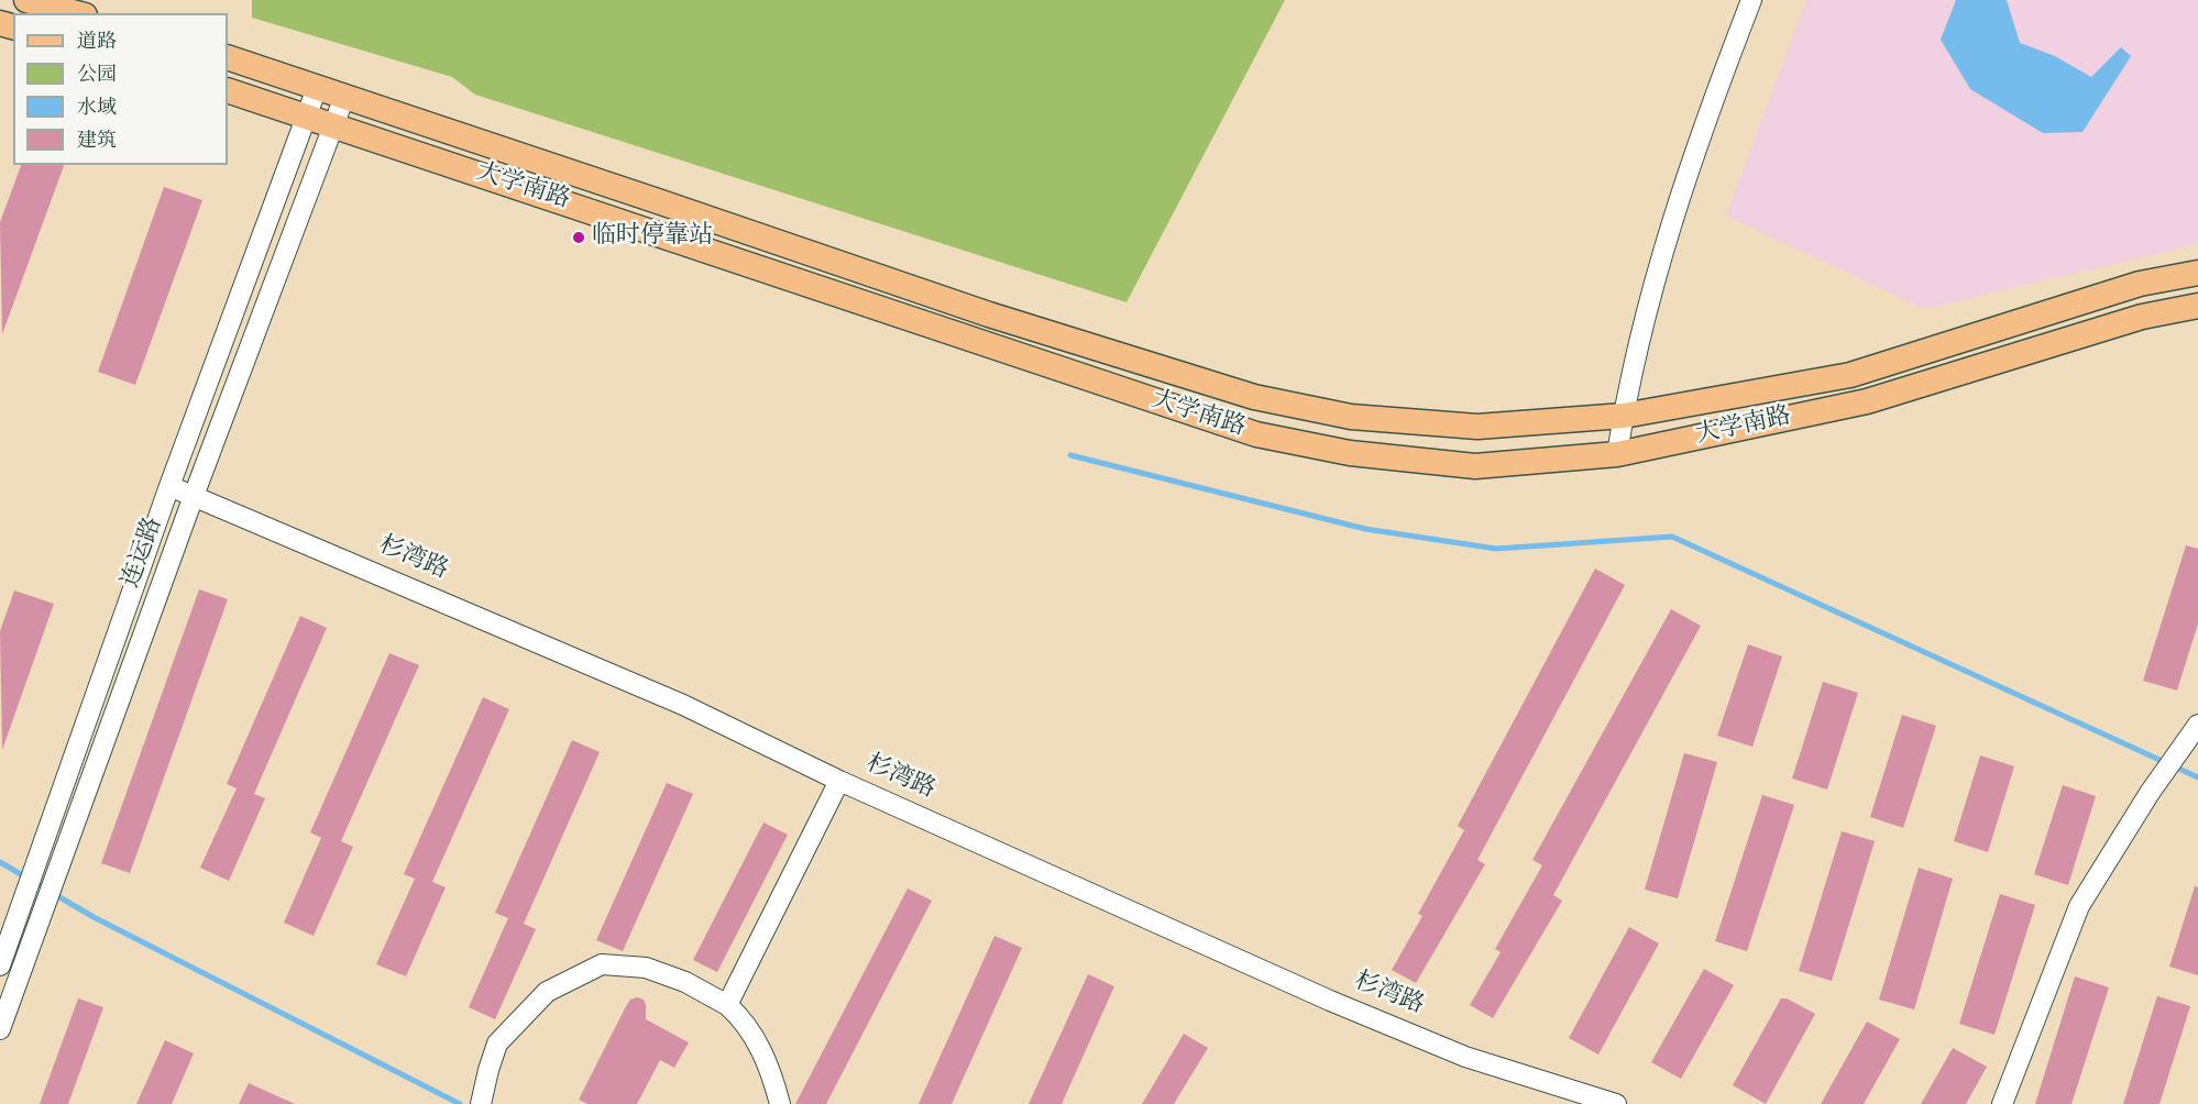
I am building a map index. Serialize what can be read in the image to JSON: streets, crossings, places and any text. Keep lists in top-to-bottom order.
{
  "streets": {
    "main road": ["大学南路"],
    "street": ["连运路", "杉湾路"]
  },
  "crossings": [
    ["大学南路", "连运路"],
    ["连运路", "杉湾路"]
  ],
  "places": ["临时停靠站"],
  "legend": [
    "道路",
    "公园",
    "水域",
    "建筑"
  ]
}
